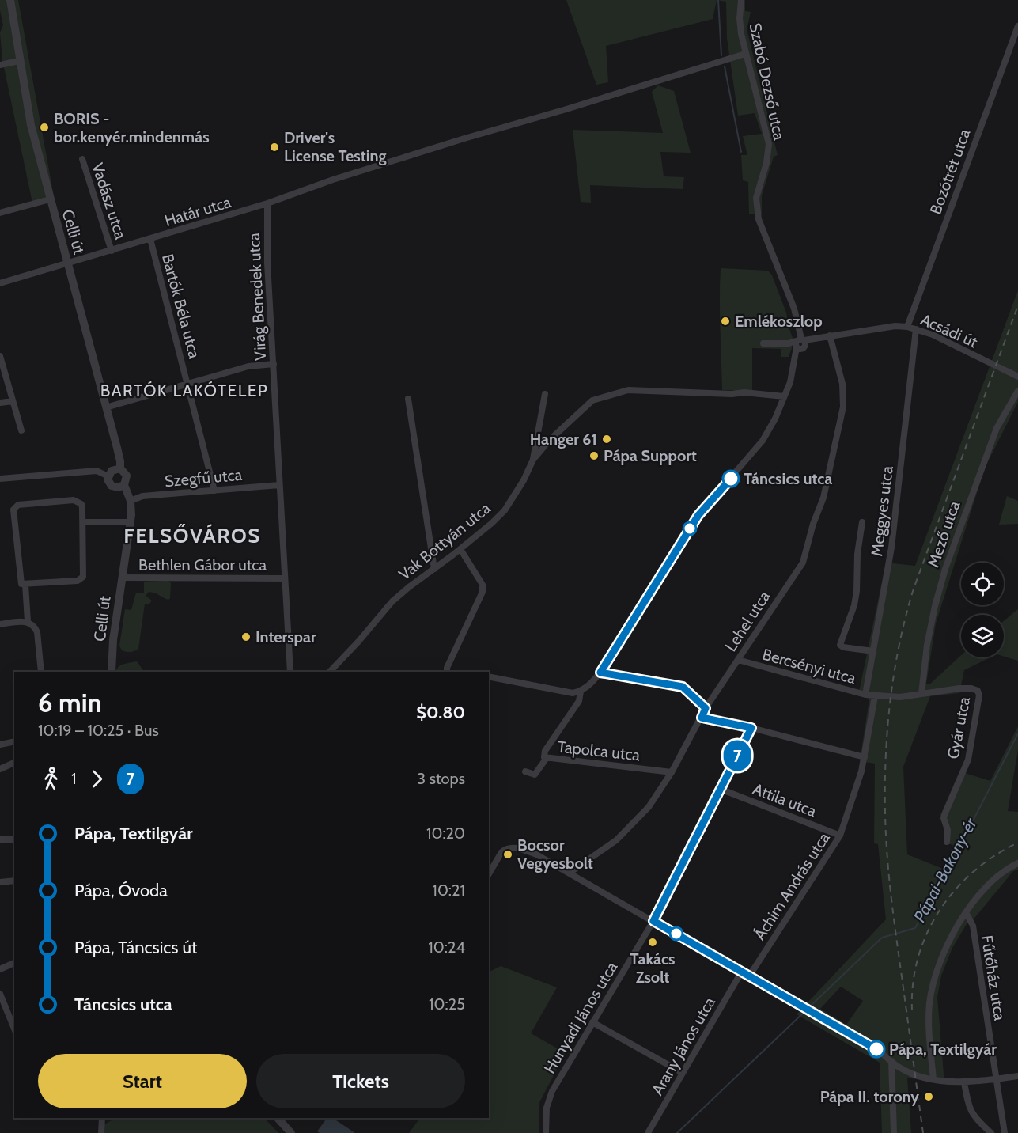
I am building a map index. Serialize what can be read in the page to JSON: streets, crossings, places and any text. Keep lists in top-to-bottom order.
{
  "streets": {
    "street": [
      "Szabó Dezső utca",
      "Bozótrét utca",
      "Vadász utca",
      "Határ utca",
      "Celli út",
      "Virág Benedek utca",
      "Bartók Béla utca",
      "Acsádi út",
      "Szegfű utca",
      "Meggyes utca",
      "Mező utca",
      "Vak Bottyán utca",
      "Bethlen Gábor utca",
      "Lehel utca",
      "Bercsényi utca",
      "Gyár utca",
      "Tapolca utca",
      "Attila utca",
      "Áchim András utca",
      "Fűtőház utca",
      "Hunyadi János utca",
      "Arany János utca"
    ]
  },
  "crossings": [
    ["Szabó Dezső utca", "Határ utca"],
    ["Szabó Dezső utca", "Acsádi út"],
    ["Bozótrét utca", "Acsádi út"],
    ["Vadász utca", "Határ utca"],
    ["Határ utca", "Celli út"],
    ["Határ utca", "Virág Benedek utca"],
    ["Határ utca", "Bartók Béla utca"],
    ["Celli út", "Szegfű utca"],
    ["Celli út", "Bethlen Gábor utca"],
    ["Virág Benedek utca", "Szegfű utca"],
    ["Virág Benedek utca", "Bethlen Gábor utca"],
    ["Bartók Béla utca", "Szegfű utca"],
    ["Acsádi út", "Meggyes utca"],
    ["Acsádi út", "Lehel utca"],
    ["Meggyes utca", "Bercsényi utca"],
    ["Mező utca", "Gyár utca"],
    ["Lehel utca", "Bercsényi utca"],
    ["Lehel utca", "Tapolca utca"],
    ["Bercsényi utca", "Gyár utca"],
    ["Bercsényi utca", "Áchim András utca"],
    ["Gyár utca", "Áchim András utca"],
    ["Attila utca", "Áchim András utca"],
    ["Attila utca", "Hunyadi János utca"]
  ],
  "districts": ["BARTÓK LAKÓTELEP", "FELSŐVÁROS"],
  "water": ["Pápai-Bakony-ér"],
  "places": [
    "BORIS - bor.kenyér.mindenmás",
    "Driver's License Testing",
    "Emlékoszlop",
    "Hanger 61",
    "Pápa Support",
    "Táncsics utca",
    "Interspar",
    "Bocsor Vegyesbolt",
    "Takács Zsolt",
    "Pápa, Textilgyár",
    "Pápa II. torony"
  ],
  "lines": ["bus line 7"],
  "page": {
    "on_map": "7",
    "heading": ["6 min", "10:19 – 10:25 · Bus", "$0.80"],
    "legs": ["1", "7", "3 stops"],
    "list": [
      {
        "name": "Pápa, Textilgyár",
        "value": "10:20"
      },
      {
        "name": "Pápa, Óvoda",
        "value": "10:21"
      },
      {
        "name": "Pápa, Táncsics út",
        "value": "10:24"
      },
      {
        "name": "Táncsics utca",
        "value": "10:25"
      }
    ],
    "buttons": ["Start", "Tickets"]
  }
}
